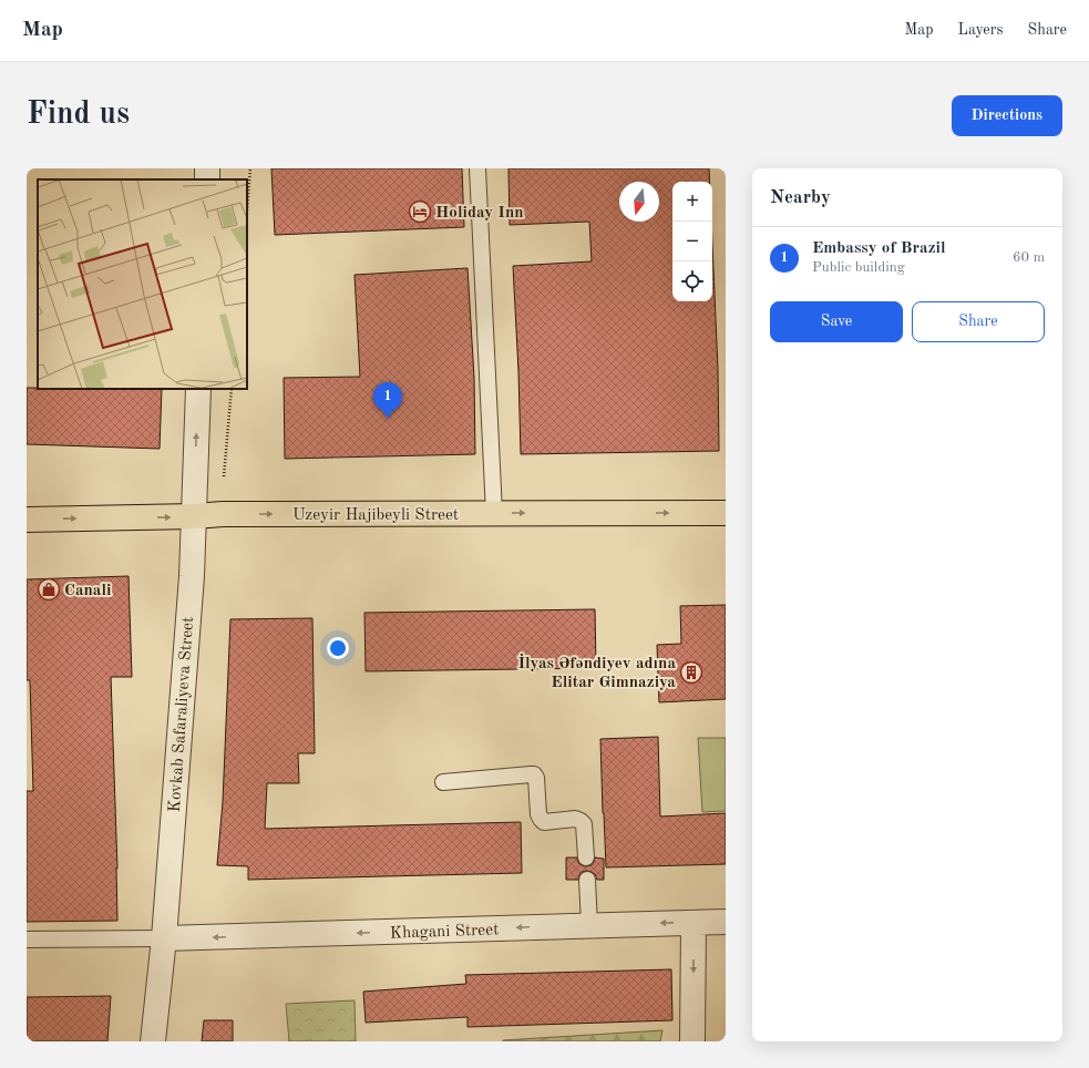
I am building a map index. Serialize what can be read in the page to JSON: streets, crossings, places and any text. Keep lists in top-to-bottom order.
{
  "streets": {
    "highway": ["Uzeyir Hajibeyli Street"],
    "street": ["Kovkab Safaraliyeva Street", "Khagani Street"]
  },
  "crossings": [
    ["Uzeyir Hajibeyli Street", "Kovkab Safaraliyeva Street"],
    ["Kovkab Safaraliyeva Street", "Khagani Street"]
  ],
  "one_way": ["Uzeyir Hajibeyli Street", "Khagani Street"],
  "places": {
    "hotel": ["Holiday Inn"],
    "shop": ["Canali"],
    "building": ["İlyas Əfəndiyev adına Elitar Gimnaziya"]
  },
  "north": "bottom",
  "page": {
    "header": "Map",
    "nav": ["Map", "Layers", "Share"],
    "buttons": [
      "Directions",
      ["Save", "Share"]
    ],
    "title": "Find us",
    "heading": "Nearby",
    "map_buttons": ["+", "−"],
    "list": [
      {
        "mark": "1",
        "name": "Embassy of Brazil",
        "note": "Public building",
        "value": "60 m"
      }
    ],
    "pins": "1"
  }
}
